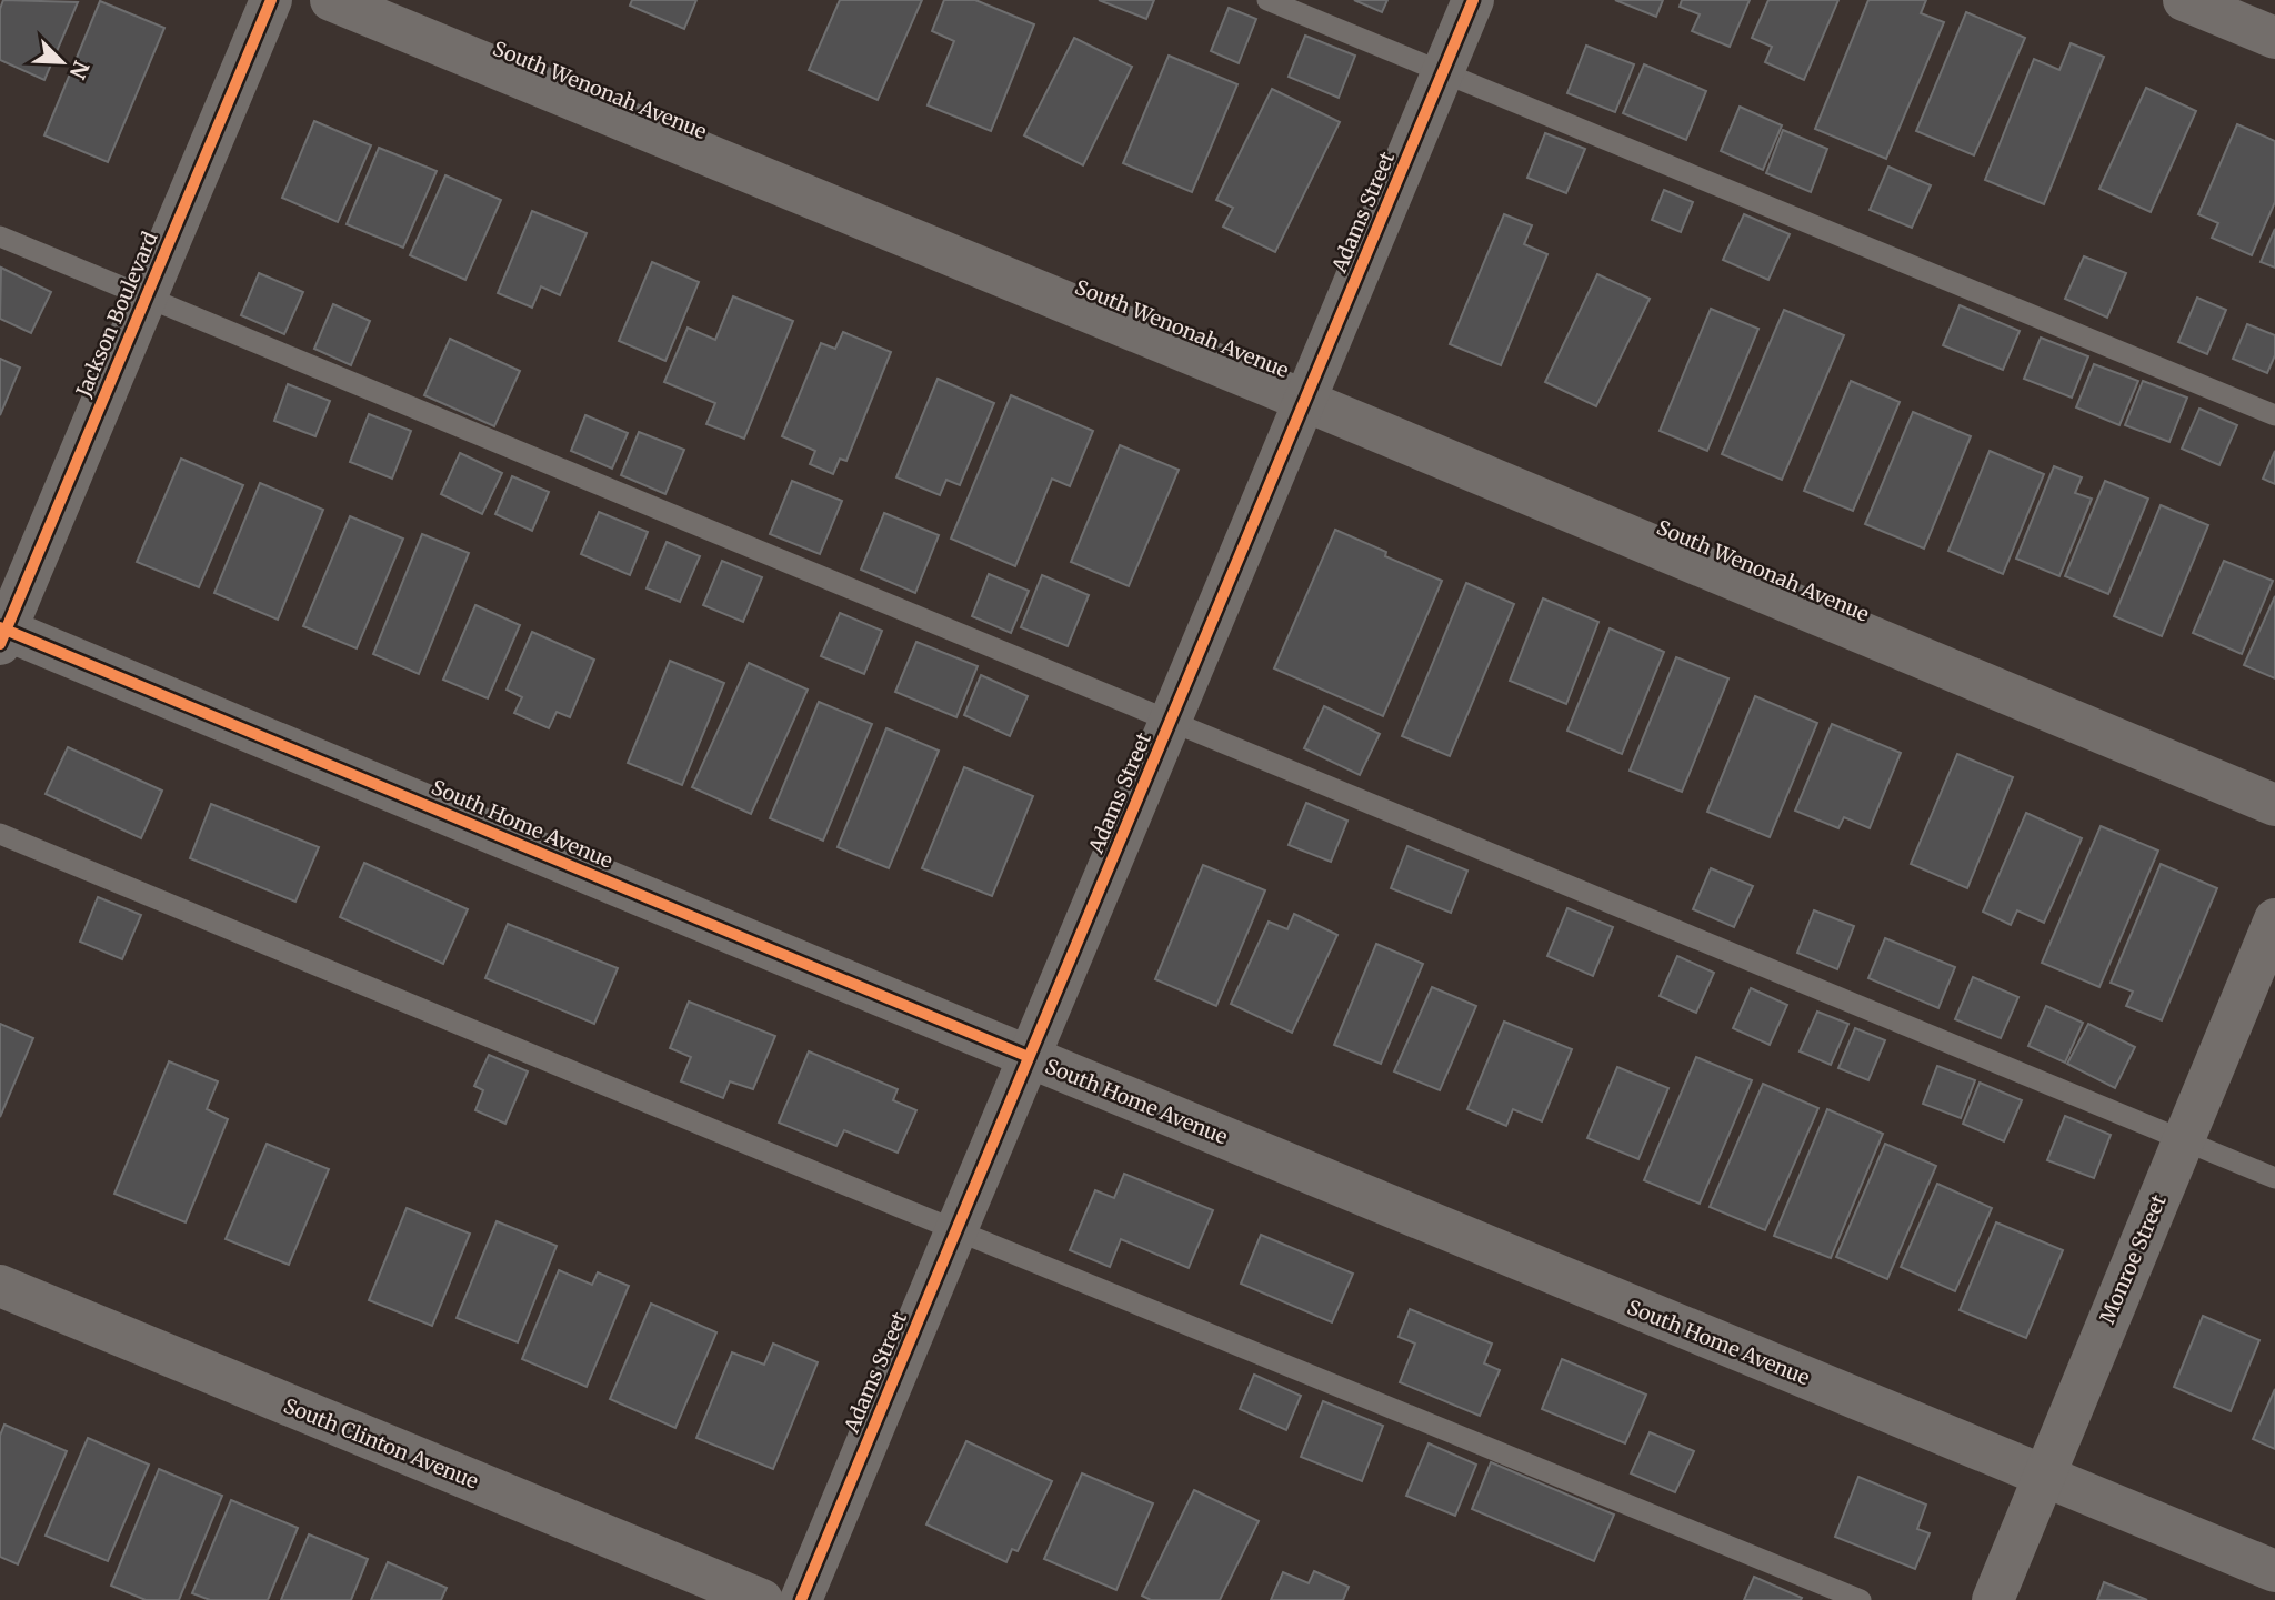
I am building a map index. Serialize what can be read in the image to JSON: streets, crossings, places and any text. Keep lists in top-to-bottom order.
{
  "streets": {
    "street": [
      "South Wenonah Avenue",
      "Adams Street",
      "Jackson Boulevard",
      "South Home Avenue",
      "Monroe Street",
      "South Clinton Avenue"
    ]
  },
  "crossings": [
    ["South Wenonah Avenue", "Adams Street"],
    ["Adams Street", "South Home Avenue"],
    ["Jackson Boulevard", "South Home Avenue"],
    ["South Home Avenue", "Monroe Street"]
  ],
  "north": "bottom right"
}
